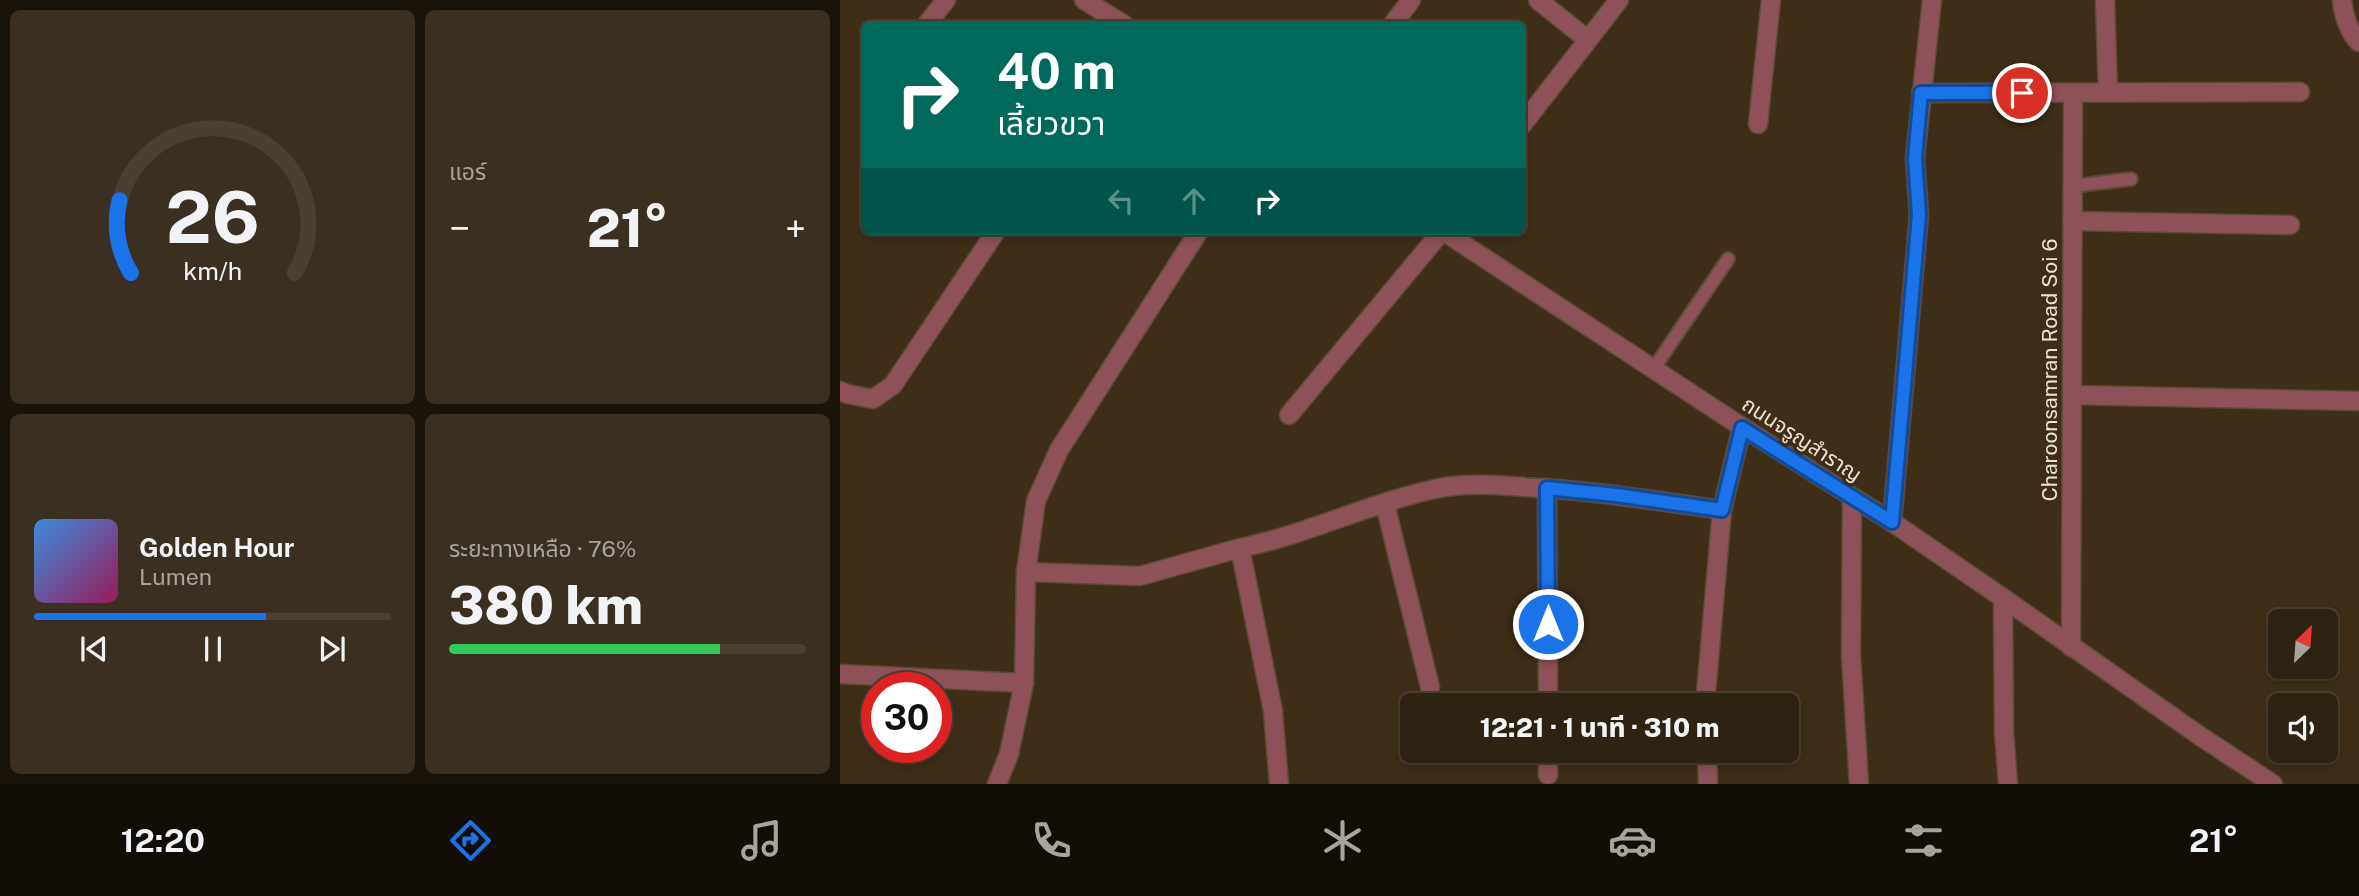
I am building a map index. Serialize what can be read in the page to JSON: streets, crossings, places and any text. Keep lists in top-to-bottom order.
{
  "streets": {
    "street": ["Charoonsamran Road Soi 6", "ถนนจรูญสำราญ"]
  },
  "crossings": [
    ["Charoonsamran Road Soi 6", "ถนนจรูญสำราญ"]
  ],
  "north": "top right",
  "page": {
    "tile": [
      "แอร์",
      ["ระยะทางเหลือ · 76%", "380 km"]
    ],
    "turn": ["40 m", "เลี้ยวขวา"],
    "heat": ["−", "21°", "+"],
    "song": ["Golden Hour", "Lumen"],
    "limit": "30",
    "trip": "12:21 · 1 นาที · 310 m",
    "tabs": ["12:20", "21°"],
    "gauge": ["26", "km/h"]
  }
}
